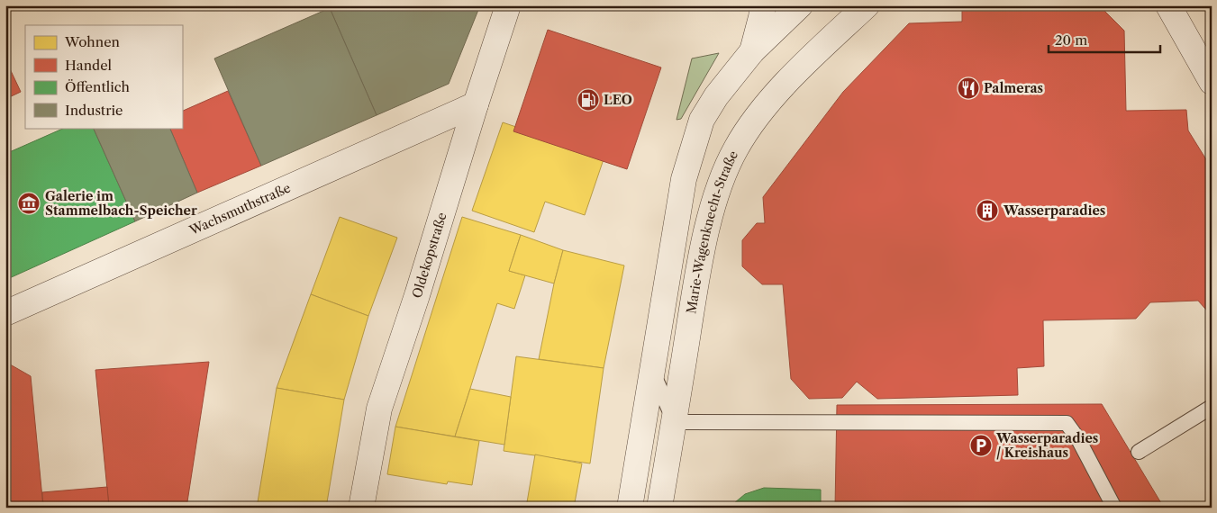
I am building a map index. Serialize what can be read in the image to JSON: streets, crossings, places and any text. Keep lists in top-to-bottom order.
{
  "streets": {
    "street": ["Wachsmuthstraße", "Marie-Wagenknecht-Straße", "Oldekopstraße"]
  },
  "crossings": [
    ["Wachsmuthstraße", "Oldekopstraße"]
  ],
  "places": {
    "restaurant": ["Palmeras"],
    "fuel station": ["LEO"],
    "museum": ["Galerie im Stammelbach-Speicher"],
    "building": ["Wasserparadies"],
    "parking": ["Wasserparadies / Kreishaus"]
  },
  "legend": [
    "Wohnen",
    "Handel",
    "Öffentlich",
    "Industrie"
  ],
  "scale_bar": "20 m"
}
